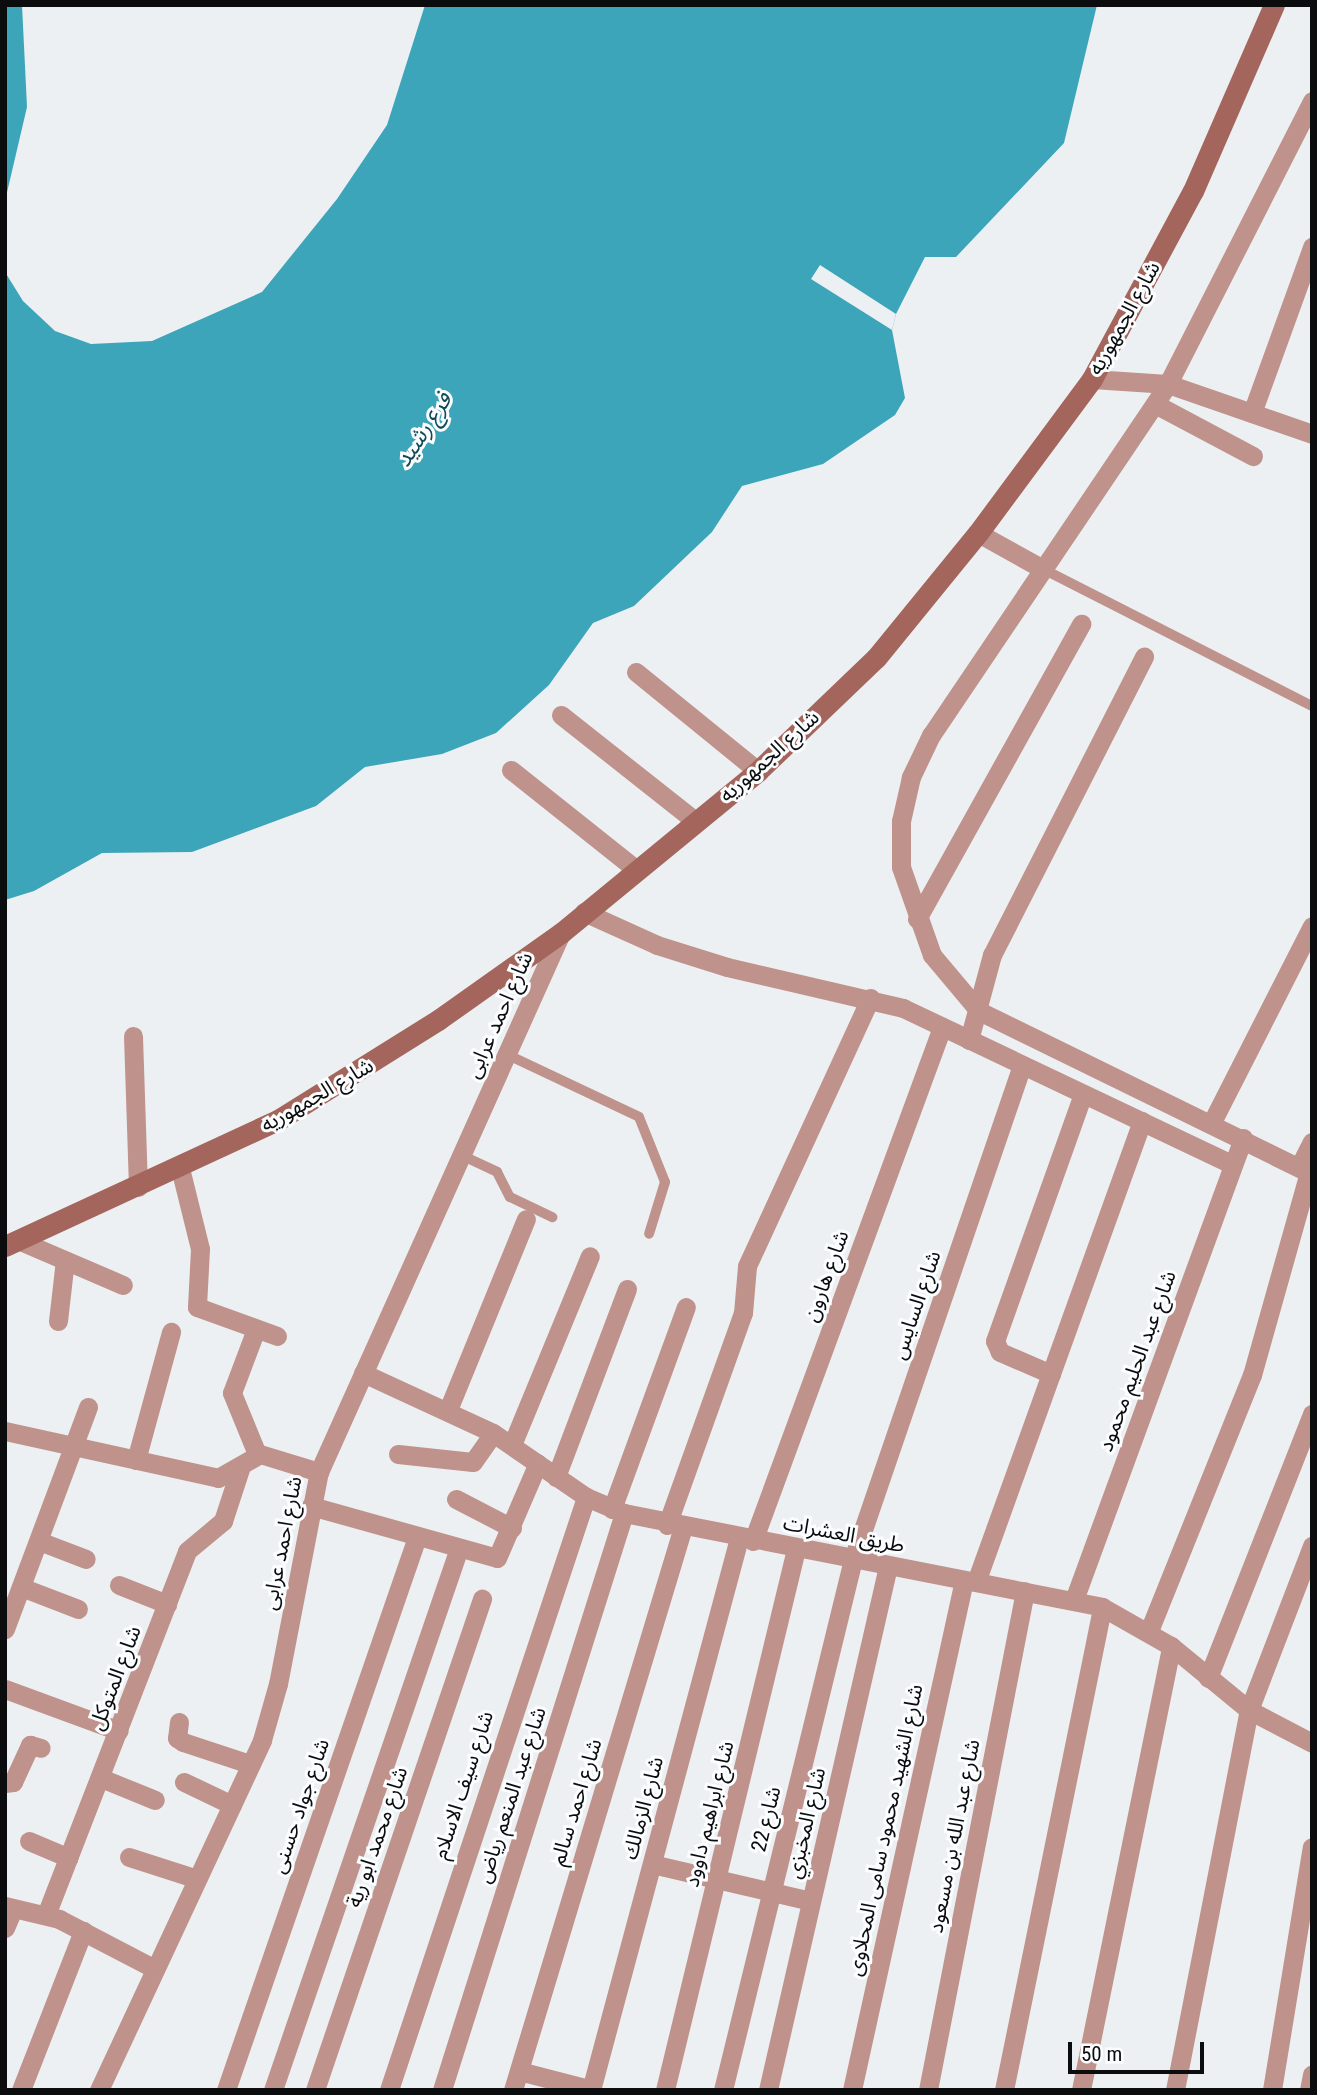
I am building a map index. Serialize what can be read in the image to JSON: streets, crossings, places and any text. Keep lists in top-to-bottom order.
{
  "streets": {
    "street": [
      "شارع الجمهوريه",
      "شارع احمد عرابى",
      "شارع هارون",
      "شارع السايس",
      "شارع عبد الحليم محمود",
      "طريق العشرات",
      "شارع المتوكل",
      "شارع سيف الاسلام",
      "شارع عبد المنعم رياض",
      "شارع احمد سالم",
      "شارع جواد حسنى",
      "شارع الزمالك",
      "شارع ابراهيم داوود",
      "شارع 22",
      "شارع المخبزي",
      "شارع الشهيد محمود سامى المحلاوى",
      "شارع عبد الله بن مسعود",
      "شارع محمد ابو رية"
    ]
  },
  "crossings": [
    ["شارع الجمهوريه", "شارع احمد عرابى"],
    ["شارع احمد عرابى", "طريق العشرات"],
    ["شارع هارون", "طريق العشرات"],
    ["شارع هارون", "شارع الزمالك"],
    ["شارع السايس", "طريق العشرات"],
    ["شارع السايس", "شارع 22"],
    ["شارع عبد الحليم محمود", "طريق العشرات"],
    ["طريق العشرات", "شارع سيف الاسلام"],
    ["طريق العشرات", "شارع عبد المنعم رياض"],
    ["طريق العشرات", "شارع احمد سالم"],
    ["طريق العشرات", "شارع الزمالك"],
    ["طريق العشرات", "شارع ابراهيم داوود"],
    ["طريق العشرات", "شارع 22"],
    ["طريق العشرات", "شارع المخبزي"],
    ["طريق العشرات", "شارع الشهيد محمود سامى المحلاوى"],
    ["طريق العشرات", "شارع عبد الله بن مسعود"]
  ],
  "water": ["فرع رشيد"],
  "scale_bar": "50 m"
}
